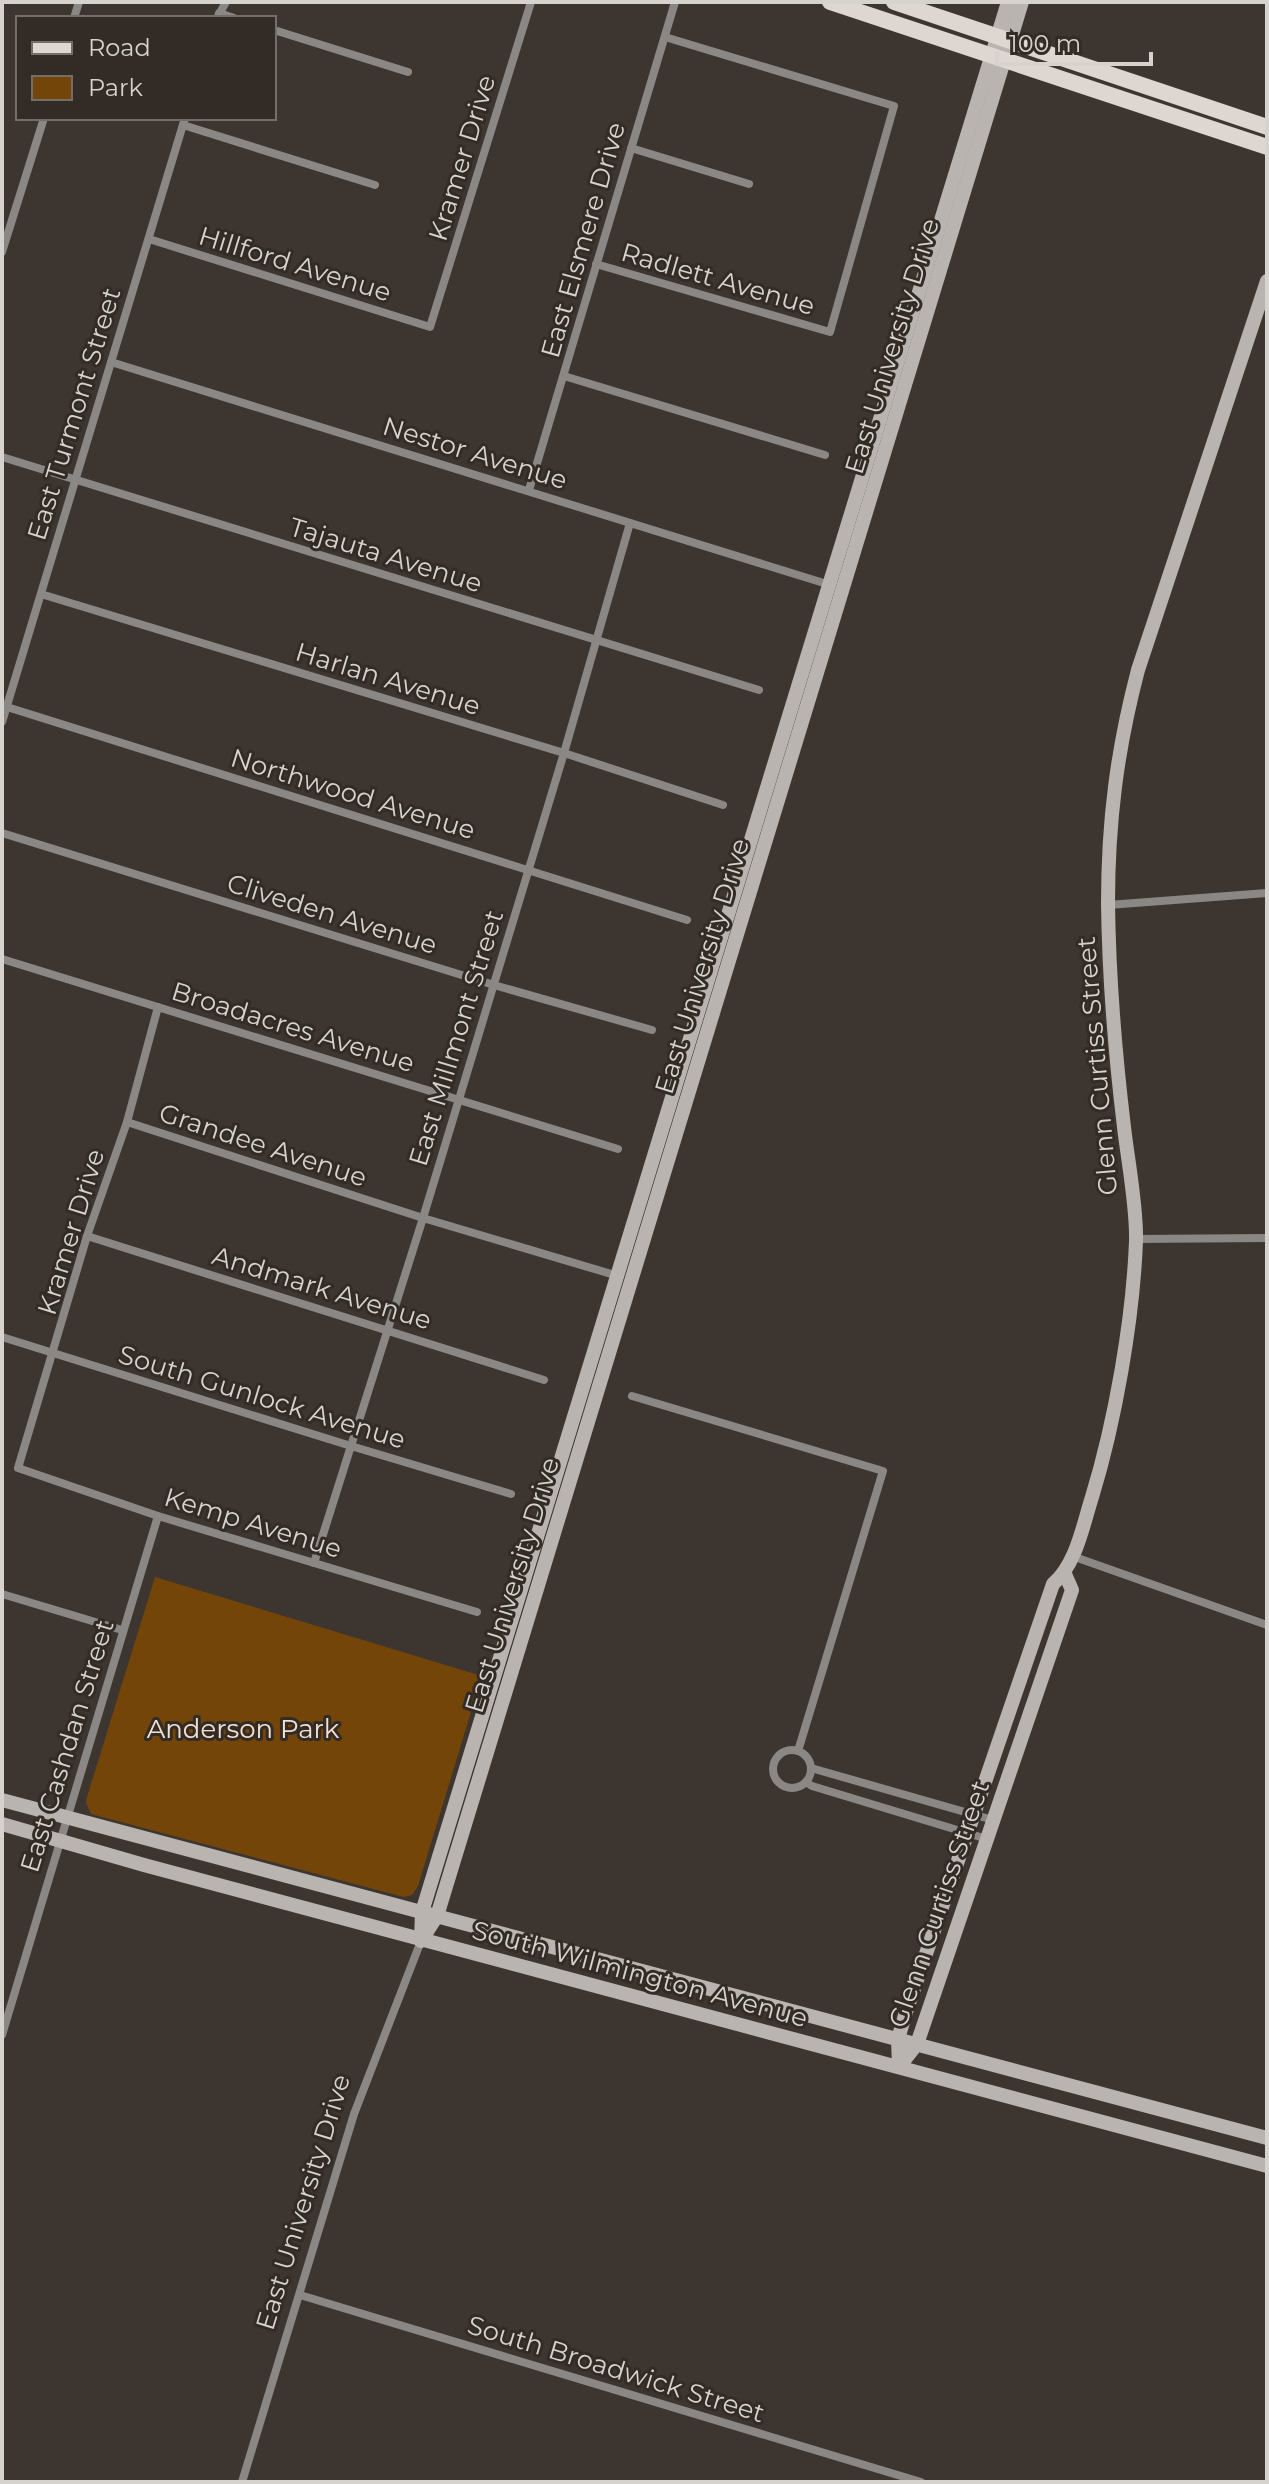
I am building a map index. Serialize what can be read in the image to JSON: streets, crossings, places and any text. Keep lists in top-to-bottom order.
{
  "streets": {
    "street": [
      "Kramer Drive",
      "East Elsmere Drive",
      "Hillford Avenue",
      "Radlett Avenue",
      "East University Drive",
      "East Turmont Street",
      "Nestor Avenue",
      "Tajauta Avenue",
      "Harlan Avenue",
      "Northwood Avenue",
      "Cliveden Avenue",
      "Broadacres Avenue",
      "East Millmont Street",
      "Glenn Curtiss Street",
      "Grandee Avenue",
      "Andmark Avenue",
      "South Gunlock Avenue",
      "Kemp Avenue",
      "East Cashdan Street",
      "South Wilmington Avenue",
      "South Broadwick Street"
    ]
  },
  "crossings": [
    ["Kramer Drive", "Hillford Avenue"],
    ["Kramer Drive", "Broadacres Avenue"],
    ["Kramer Drive", "Grandee Avenue"],
    ["Kramer Drive", "Andmark Avenue"],
    ["Kramer Drive", "South Gunlock Avenue"],
    ["Kramer Drive", "Kemp Avenue"],
    ["East Elsmere Drive", "Radlett Avenue"],
    ["East Elsmere Drive", "Nestor Avenue"],
    ["Hillford Avenue", "East Turmont Street"],
    ["East University Drive", "Nestor Avenue"],
    ["East University Drive", "Grandee Avenue"],
    ["East University Drive", "South Wilmington Avenue"],
    ["East University Drive", "South Broadwick Street"],
    ["East Turmont Street", "Nestor Avenue"],
    ["East Turmont Street", "Tajauta Avenue"],
    ["East Turmont Street", "Harlan Avenue"],
    ["East Turmont Street", "Northwood Avenue"],
    ["Nestor Avenue", "East Millmont Street"],
    ["Tajauta Avenue", "East Millmont Street"],
    ["Harlan Avenue", "East Millmont Street"],
    ["Northwood Avenue", "East Millmont Street"],
    ["Cliveden Avenue", "East Millmont Street"],
    ["Broadacres Avenue", "East Millmont Street"],
    ["East Millmont Street", "Grandee Avenue"],
    ["East Millmont Street", "Andmark Avenue"],
    ["East Millmont Street", "South Gunlock Avenue"],
    ["East Millmont Street", "Kemp Avenue"],
    ["Glenn Curtiss Street", "South Wilmington Avenue"],
    ["Kemp Avenue", "East Cashdan Street"],
    ["East Cashdan Street", "South Wilmington Avenue"]
  ],
  "parks": ["Anderson Park"],
  "legend": ["Road", "Park"],
  "scale_bar": "100 m"
}
